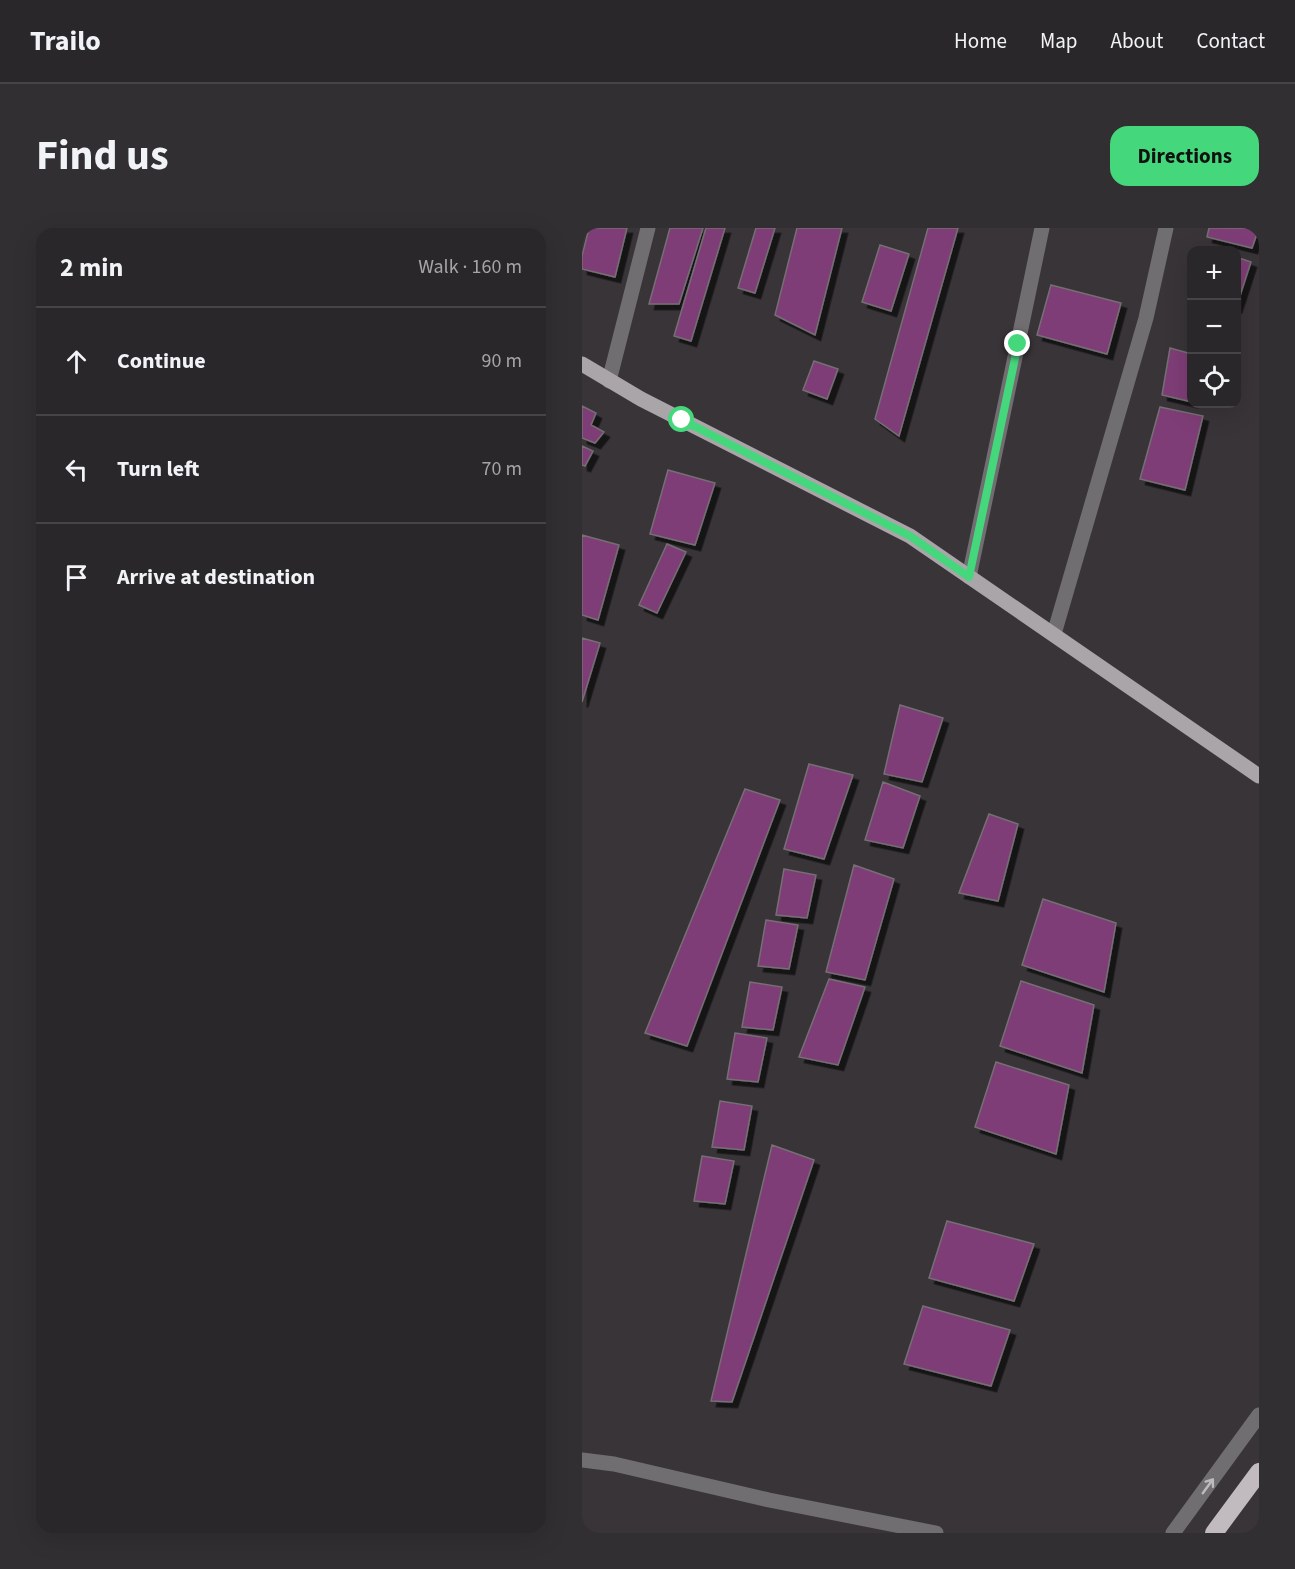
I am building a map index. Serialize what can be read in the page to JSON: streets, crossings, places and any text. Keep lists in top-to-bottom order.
{
  "page": {
    "header": "Trailo",
    "nav": [
      "Home",
      "Map",
      "About",
      "Contact"
    ],
    "title": "Find us",
    "buttons": "Directions",
    "heading": ["2 min", "Walk · 160 m"],
    "map_buttons": ["+", "−"],
    "list": [
      ["Continue", "90 m"],
      ["Turn left", "70 m"],
      "Arrive at destination"
    ]
  }
}
